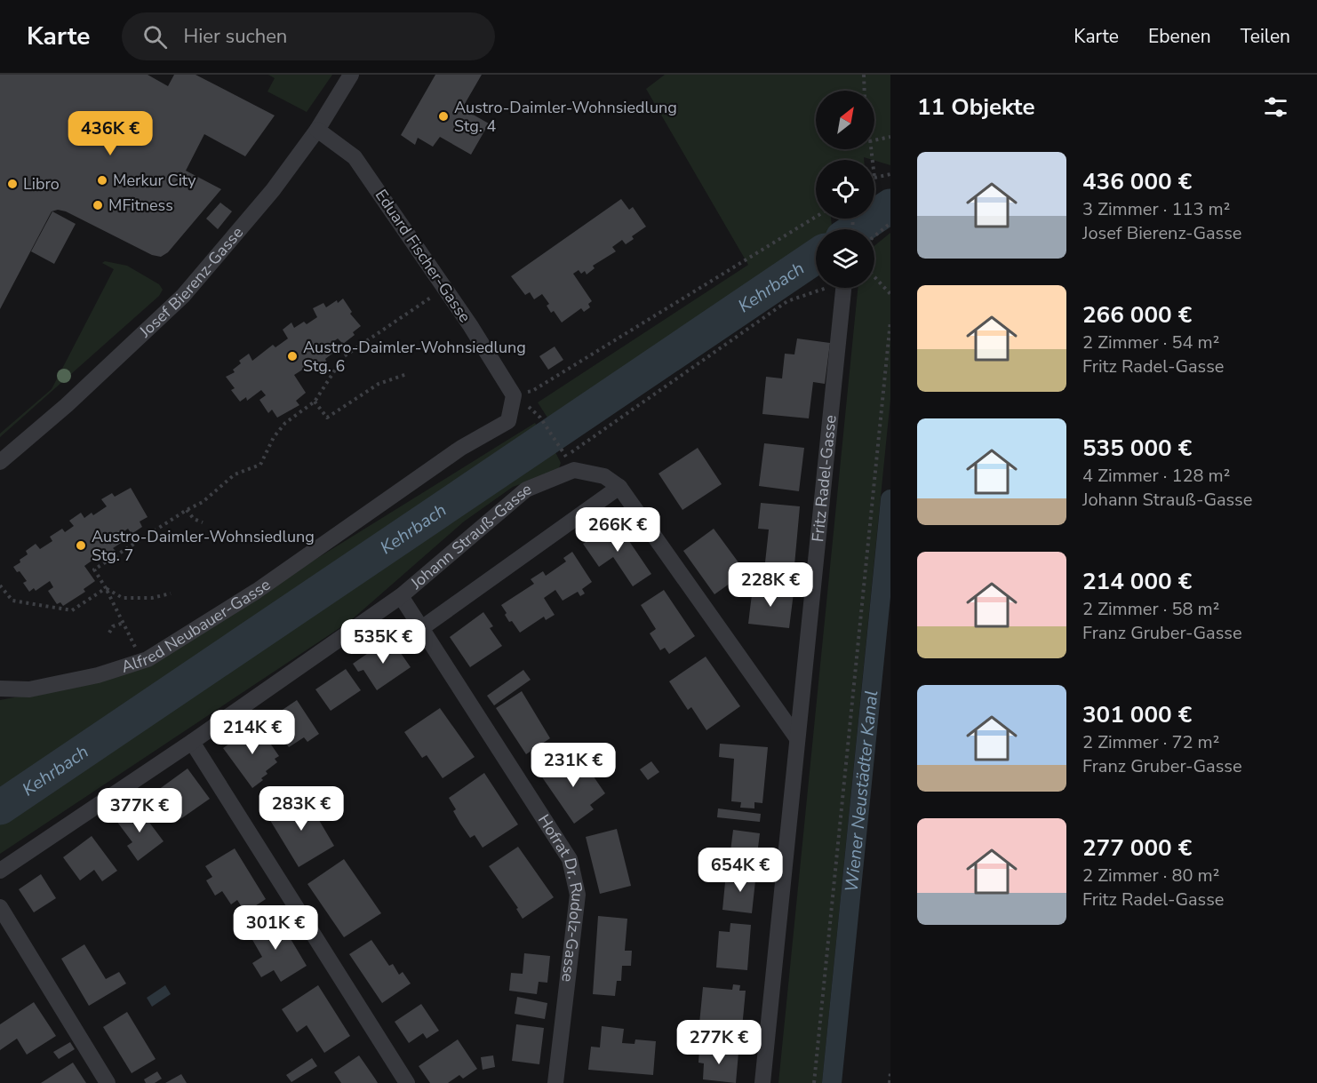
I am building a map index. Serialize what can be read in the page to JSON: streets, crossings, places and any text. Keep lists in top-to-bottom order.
{
  "streets": {
    "street": [
      "Eduard Fischer-Gasse",
      "Josef Bierenz-Gasse",
      "Fritz Radel-Gasse",
      "Johann Strauß-Gasse",
      "Alfred Neubauer-Gasse",
      "Hofrat Dr. Rudolz-Gasse"
    ]
  },
  "crossings": [
    ["Eduard Fischer-Gasse", "Josef Bierenz-Gasse"],
    ["Eduard Fischer-Gasse", "Alfred Neubauer-Gasse"],
    ["Johann Strauß-Gasse", "Hofrat Dr. Rudolz-Gasse"]
  ],
  "water": ["Kehrbach", "Wiener Neustädter Kanal"],
  "places": [
    "Austro-Daimler-Wohnsiedlung Stg. 4",
    "Merkur City",
    "Libro",
    "MFitness",
    "Austro-Daimler-Wohnsiedlung Stg. 6",
    "Austro-Daimler-Wohnsiedlung Stg. 7"
  ],
  "north": "top right",
  "page": {
    "header": "Karte",
    "search": "Hier suchen",
    "nav": ["Karte", "Ebenen", "Teilen"],
    "heading": "11 Objekte",
    "price": [
      "436K €",
      "266K €",
      "228K €",
      "535K €",
      "214K €",
      "231K €",
      "283K €",
      "377K €",
      "654K €",
      "301K €",
      "277K €"
    ],
    "list": [
      {
        "name": "436 000 €",
        "note": "3 Zimmer · 113 m² · Josef Bierenz-Gasse"
      },
      {
        "name": "266 000 €",
        "note": "2 Zimmer · 54 m² · Fritz Radel-Gasse"
      },
      {
        "name": "535 000 €",
        "note": "4 Zimmer · 128 m² · Johann Strauß-Gasse"
      },
      {
        "name": "214 000 €",
        "note": "2 Zimmer · 58 m² · Franz Gruber-Gasse"
      },
      {
        "name": "301 000 €",
        "note": "2 Zimmer · 72 m² · Franz Gruber-Gasse"
      },
      {
        "name": "277 000 €",
        "note": "2 Zimmer · 80 m² · Fritz Radel-Gasse"
      }
    ]
  }
}
